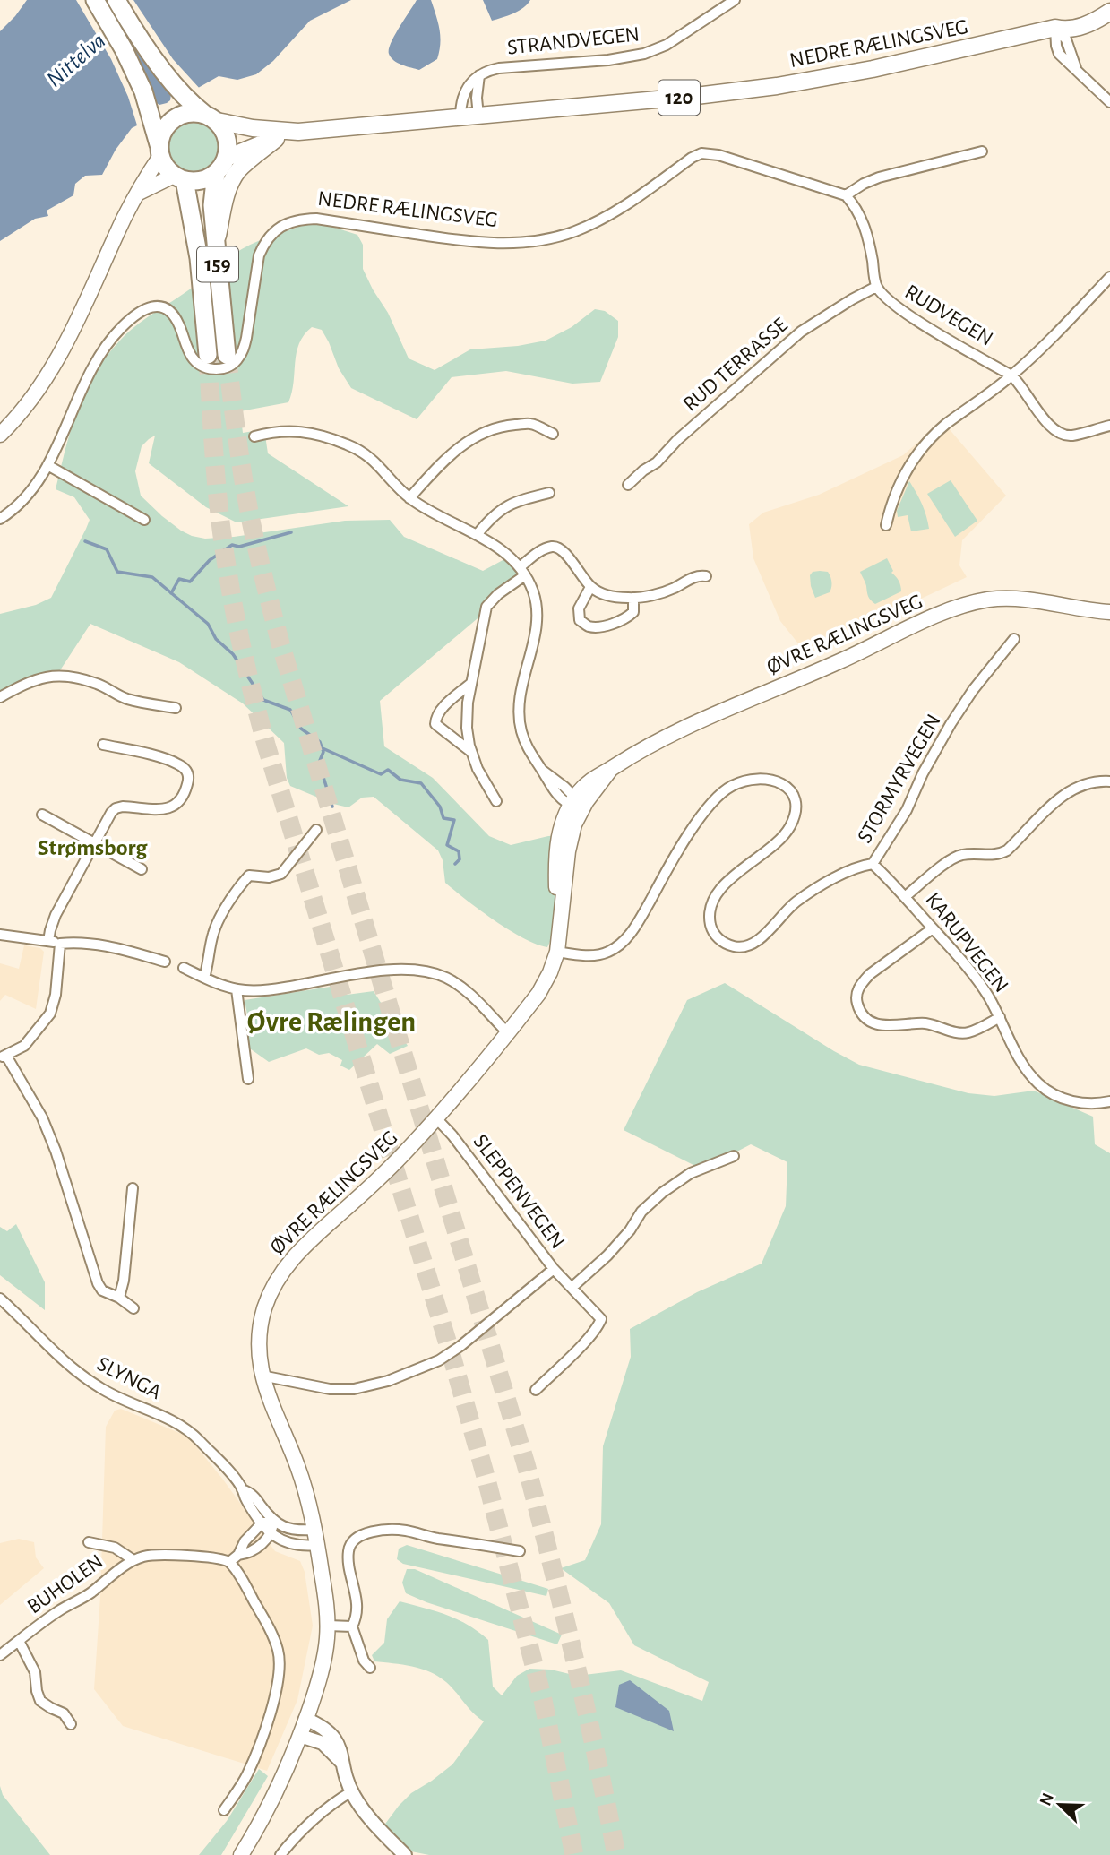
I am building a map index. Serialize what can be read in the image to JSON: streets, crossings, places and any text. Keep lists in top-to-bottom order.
{
  "streets": {
    "highway": ["159"],
    "main road": ["NEDRE RÆLINGSVEG", "120", "ØVRE RÆLINGSVEG"],
    "street": [
      "STRANDVEGEN",
      "RUDVEGEN",
      "RUD TERRASSE",
      "STORMYRVEGEN",
      "KARUPVEGEN",
      "SLEPPENVEGEN",
      "SLYNGA",
      "BUHOLEN"
    ]
  },
  "crossings": [
    ["STRANDVEGEN", "NEDRE RÆLINGSVEG"],
    ["NEDRE RÆLINGSVEG", "159"],
    ["NEDRE RÆLINGSVEG", "RUDVEGEN"],
    ["RUDVEGEN", "RUD TERRASSE"],
    ["ØVRE RÆLINGSVEG", "STORMYRVEGEN"],
    ["ØVRE RÆLINGSVEG", "SLEPPENVEGEN"],
    ["ØVRE RÆLINGSVEG", "SLYNGA"],
    ["STORMYRVEGEN", "KARUPVEGEN"]
  ],
  "districts": ["Strømsborg", "Øvre Rælingen"],
  "water": ["Nittelva"],
  "north": "top left"
}
